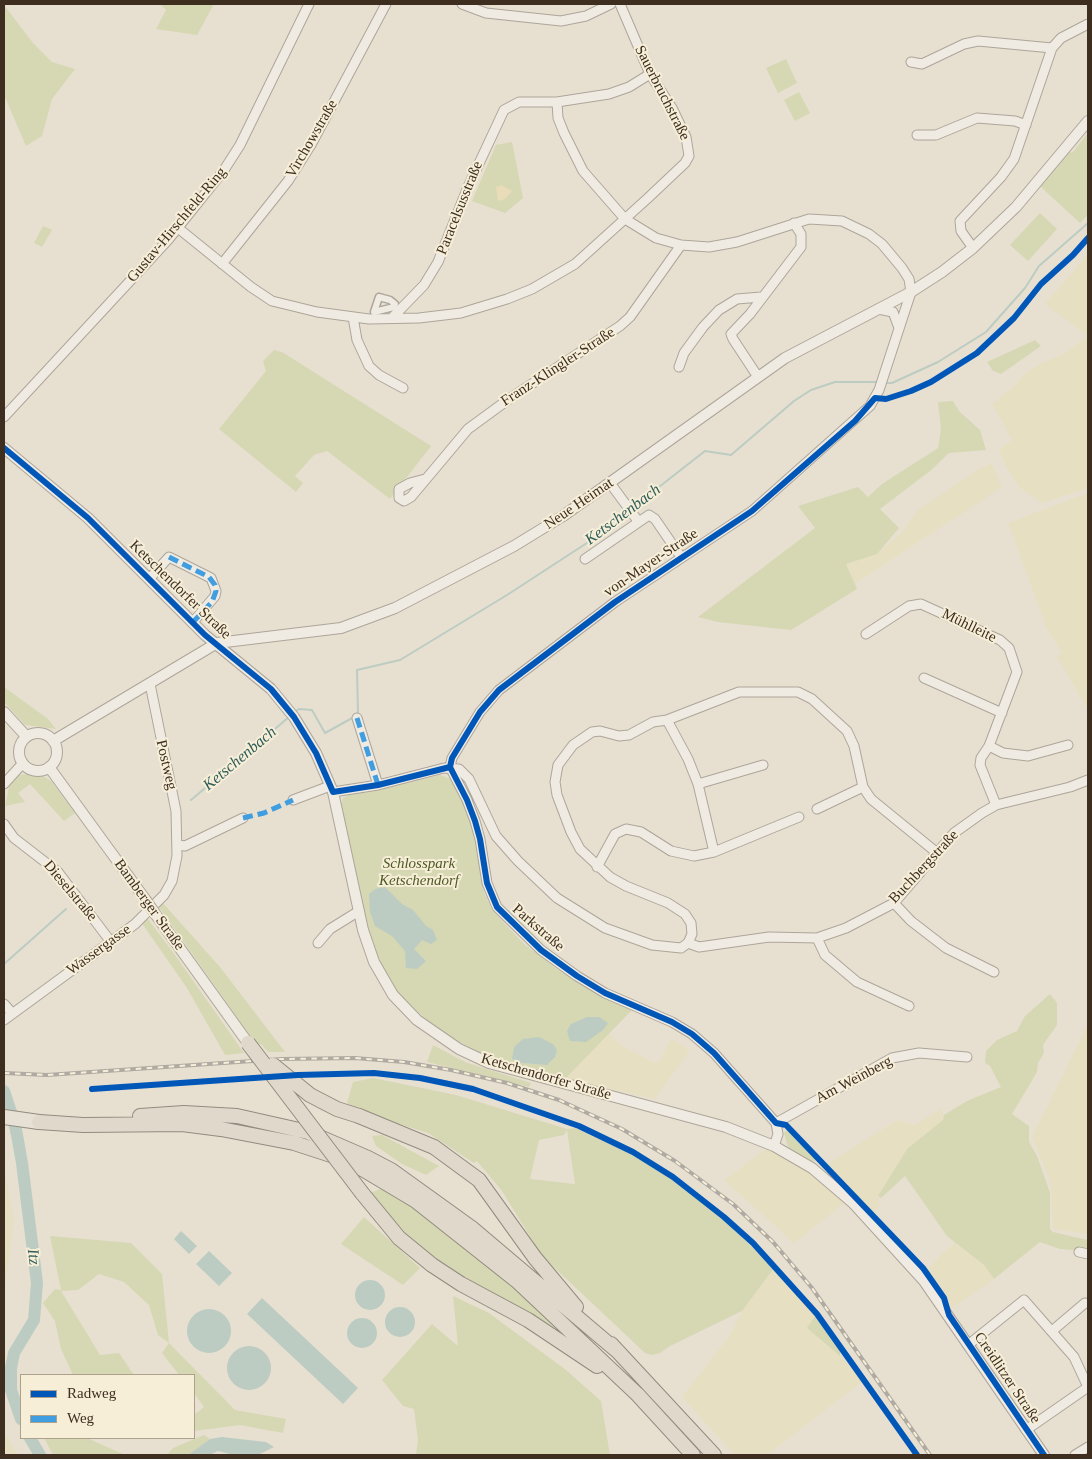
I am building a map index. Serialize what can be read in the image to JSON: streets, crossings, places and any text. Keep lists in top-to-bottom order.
{
  "streets": {
    "street": [
      "Sauerbruchstraße",
      "Virchowstraße",
      "Paracelsusstraße",
      "Gustav-Hirschfeld-Ring",
      "Franz-Klingler-Straße",
      "Neue Heimat",
      "von-Mayer-Straße",
      "Ketschendorfer Straße",
      "Mühlleite",
      "Postweg",
      "Buchbergstraße",
      "Dieselstraße",
      "Bamberger Straße",
      "Parkstraße",
      "Wassergasse",
      "Am Weinberg",
      "Creidlitzer Straße"
    ]
  },
  "crossings": [
    ["Neue Heimat", "von-Mayer-Straße"],
    ["Neue Heimat", "Ketschendorfer Straße"],
    ["von-Mayer-Straße", "Buchbergstraße"],
    ["von-Mayer-Straße", "Parkstraße"],
    ["Ketschendorfer Straße", "Creidlitzer Straße"],
    ["Mühlleite", "Buchbergstraße"],
    ["Postweg", "Wassergasse"],
    ["Buchbergstraße", "Parkstraße"],
    ["Dieselstraße", "Wassergasse"],
    ["Parkstraße", "Am Weinberg"]
  ],
  "water": ["Ketschenbach", "Itz"],
  "parks": ["Schlosspark Ketschendorf"],
  "legend": ["Radweg", "Weg"]
}
